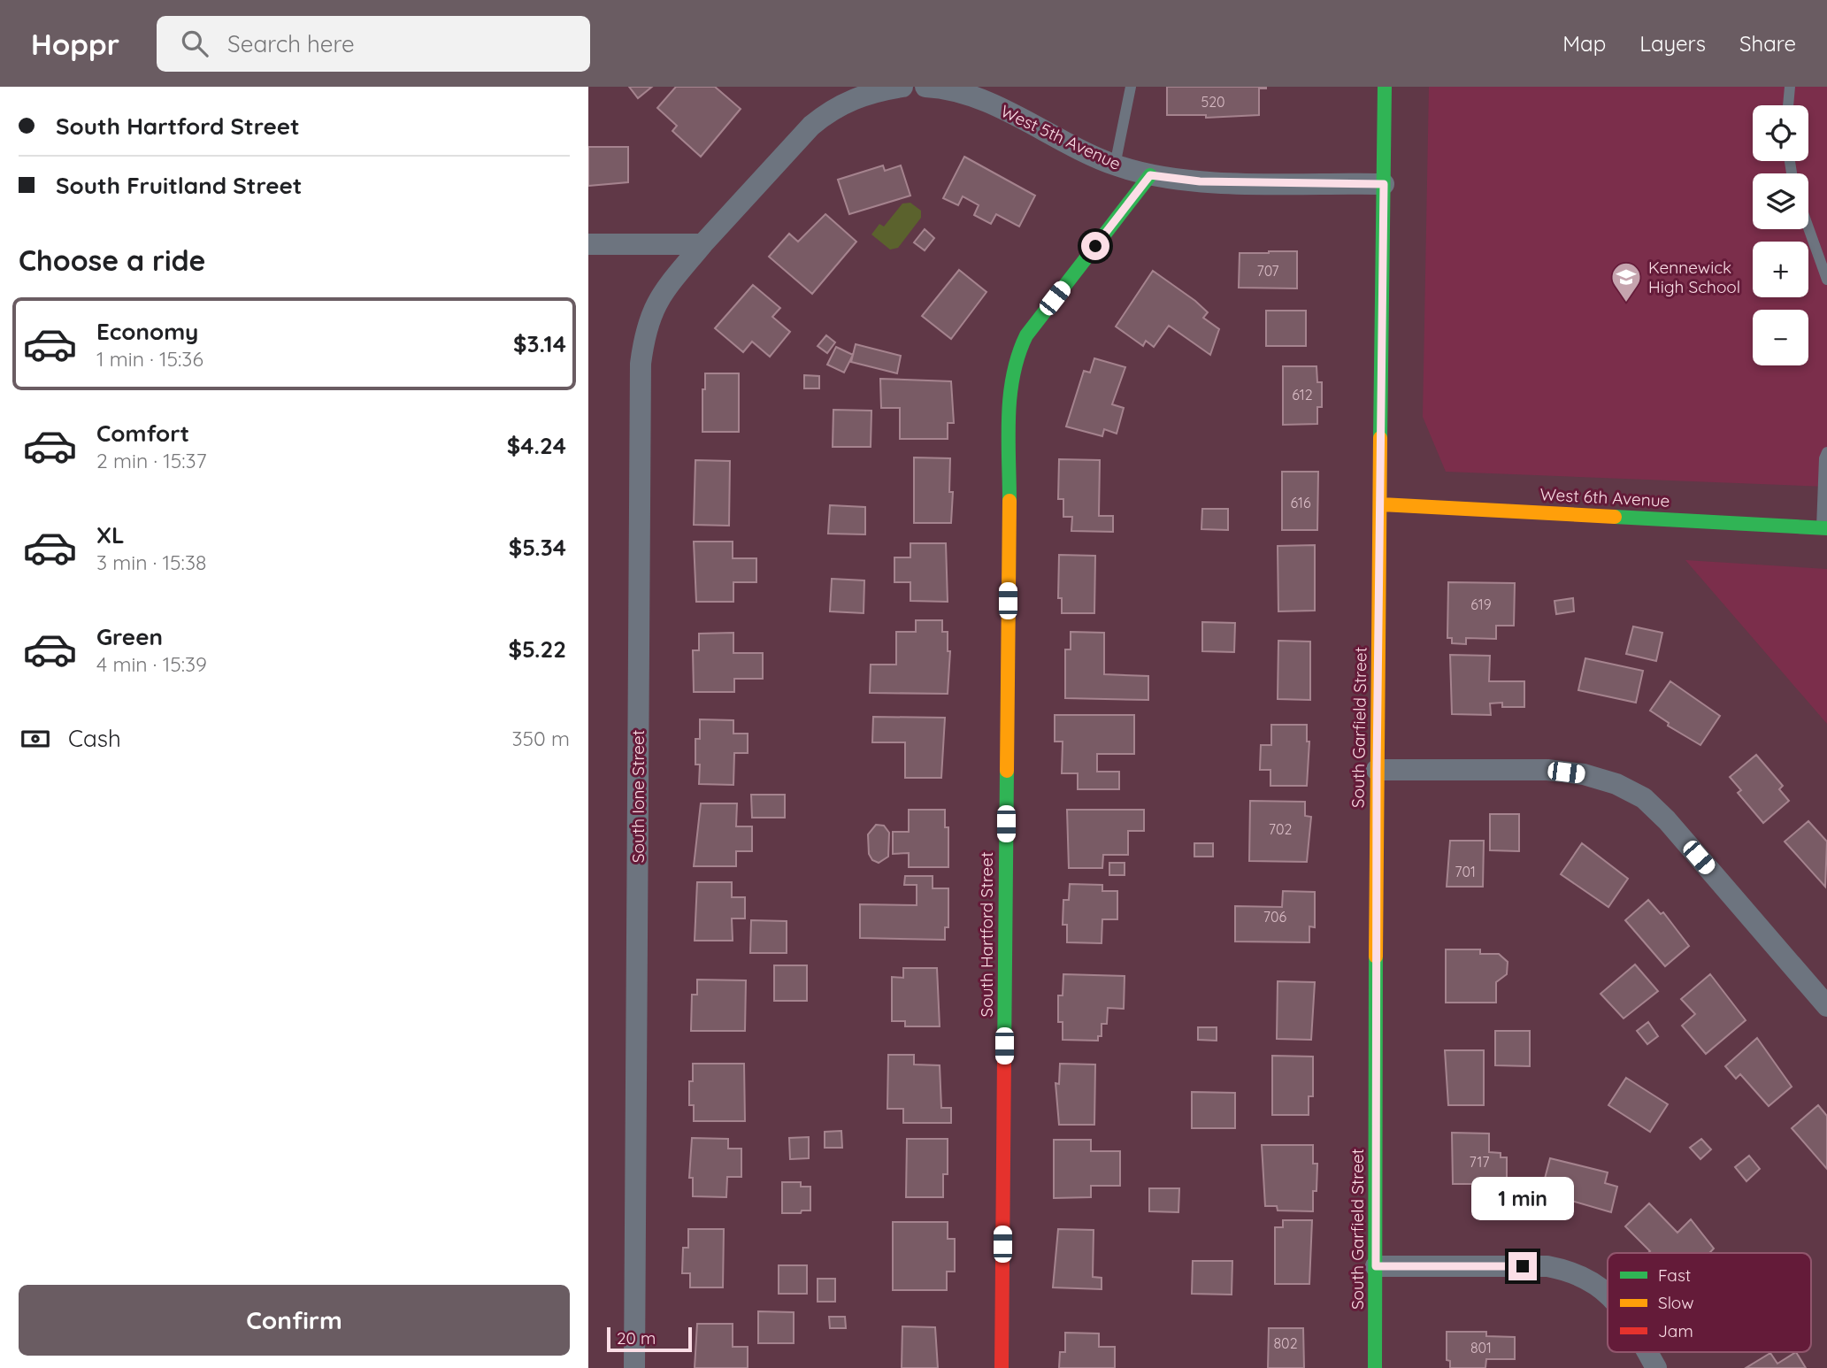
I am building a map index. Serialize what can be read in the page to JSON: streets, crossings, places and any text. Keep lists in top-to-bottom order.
{
  "streets": {
    "street": [
      "West 5th Avenue",
      "West 6th Avenue",
      "South Garfield Street",
      "South Ione Street",
      "South Hartford Street"
    ]
  },
  "crossings": [
    ["West 5th Avenue", "South Garfield Street"],
    ["West 5th Avenue", "South Hartford Street"],
    ["West 6th Avenue", "South Garfield Street"]
  ],
  "places": {
    "school or university": ["Kennewick High School"]
  },
  "house_numbers": [
    "520",
    "707",
    "612",
    "616",
    "619",
    "702",
    "701",
    "706",
    "717",
    "802",
    "801"
  ],
  "legend": ["Fast", "Slow", "Jam"],
  "scale_bar": "20 m",
  "page": {
    "header": "Hoppr",
    "search": "Search here",
    "nav": ["Map", "Layers", "Share"],
    "banner": ["South Hartford Street", "South Fruitland Street"],
    "map_buttons": ["+", "−"],
    "heading": "Choose a ride",
    "list": [
      {
        "name": "Economy",
        "note": "1 min · 15:36",
        "value": "$3.14"
      },
      {
        "name": "Comfort",
        "note": "2 min · 15:37",
        "value": "$4.24"
      },
      {
        "name": "XL",
        "note": "3 min · 15:38",
        "value": "$5.34"
      },
      {
        "name": "Green",
        "note": "4 min · 15:39",
        "value": "$5.22"
      }
    ],
    "pay": ["Cash", "350 m"],
    "bubble": "1 min",
    "buttons": "Confirm",
    "scale": "20 m"
  }
}
